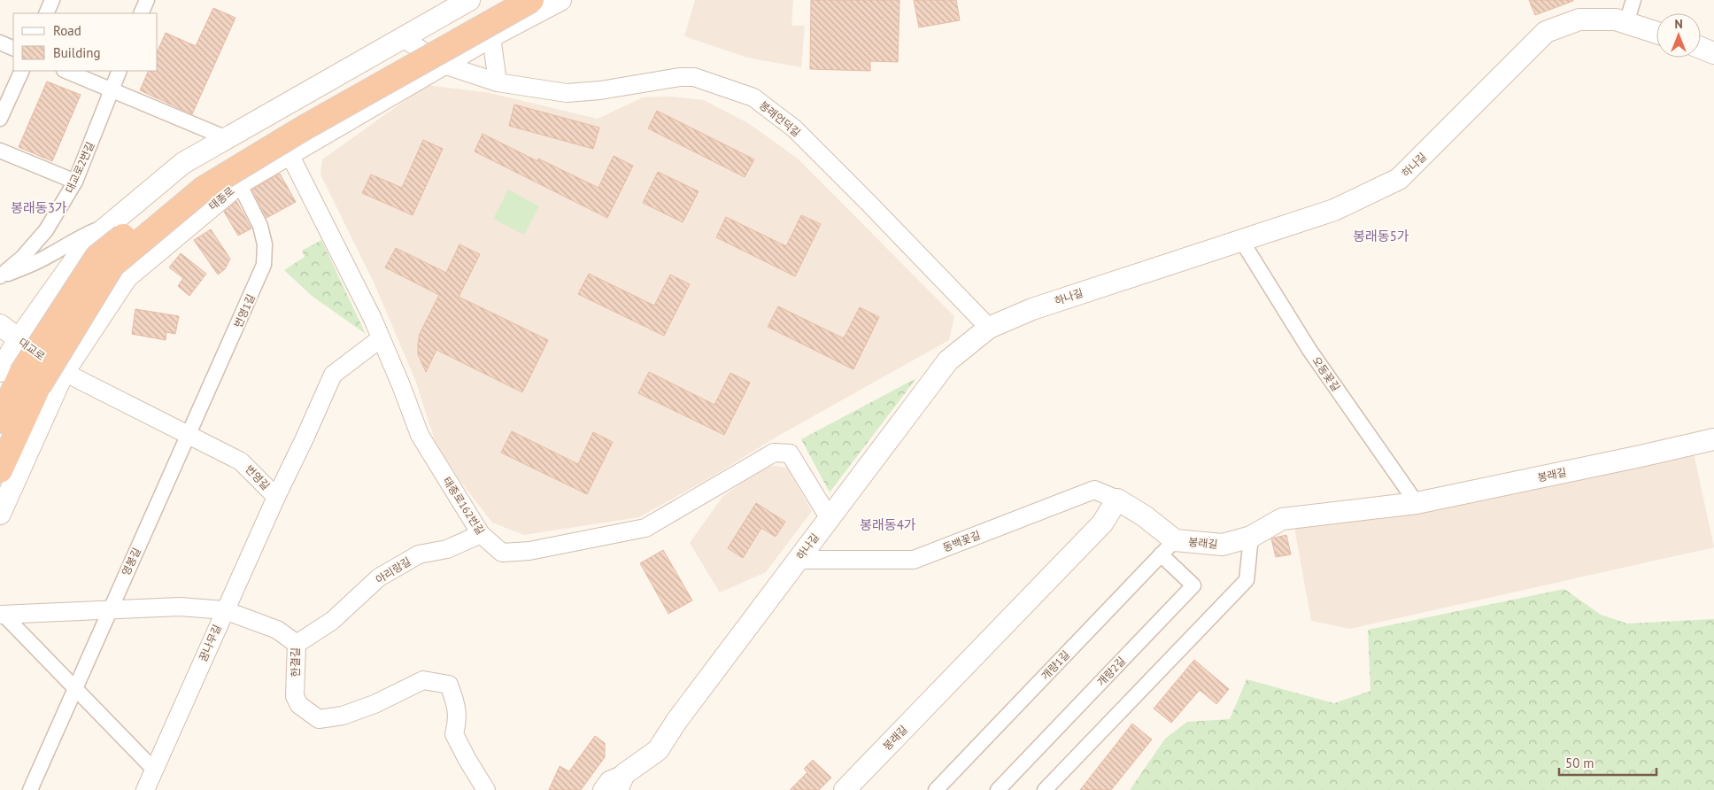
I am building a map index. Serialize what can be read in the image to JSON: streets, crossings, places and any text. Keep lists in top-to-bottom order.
{
  "streets": {
    "main road": [
      "하나길",
      "태종로",
      "대교로",
      "봉래길"
    ],
    "street": [
      "봉래언덕길",
      "대교로2번길",
      "번영1길",
      "오동꽃길",
      "번영길",
      "태종로162번길",
      "동백꽃길",
      "영봉길",
      "아리랑길",
      "꿈나무길",
      "한결길",
      "개량1길",
      "개량2길"
    ]
  },
  "crossings": [
    ["봉래언덕길", "하나길"],
    ["봉래언덕길", "태종로"],
    ["하나길", "오동꽃길"],
    ["하나길", "태종로162번길"],
    ["하나길", "동백꽃길"],
    ["태종로", "번영1길"],
    ["태종로", "대교로"],
    ["태종로", "번영길"],
    ["태종로", "태종로162번길"],
    ["번영1길", "번영길"],
    ["번영1길", "영봉길"],
    ["대교로", "번영길"],
    ["오동꽃길", "봉래길"],
    ["봉래길", "동백꽃길"],
    ["봉래길", "개량1길"],
    ["봉래길", "개량2길"],
    ["번영길", "태종로162번길"],
    ["번영길", "영봉길"],
    ["번영길", "꿈나무길"],
    ["태종로162번길", "아리랑길"],
    ["영봉길", "한결길"],
    ["아리랑길", "한결길"],
    ["꿈나무길", "한결길"],
    ["개량1길", "개량2길"]
  ],
  "districts": ["봉래동3가", "봉래동5가", "봉래동4가"],
  "legend": ["Road", "Building"],
  "scale_bar": "50 m",
  "north": "top"
}
